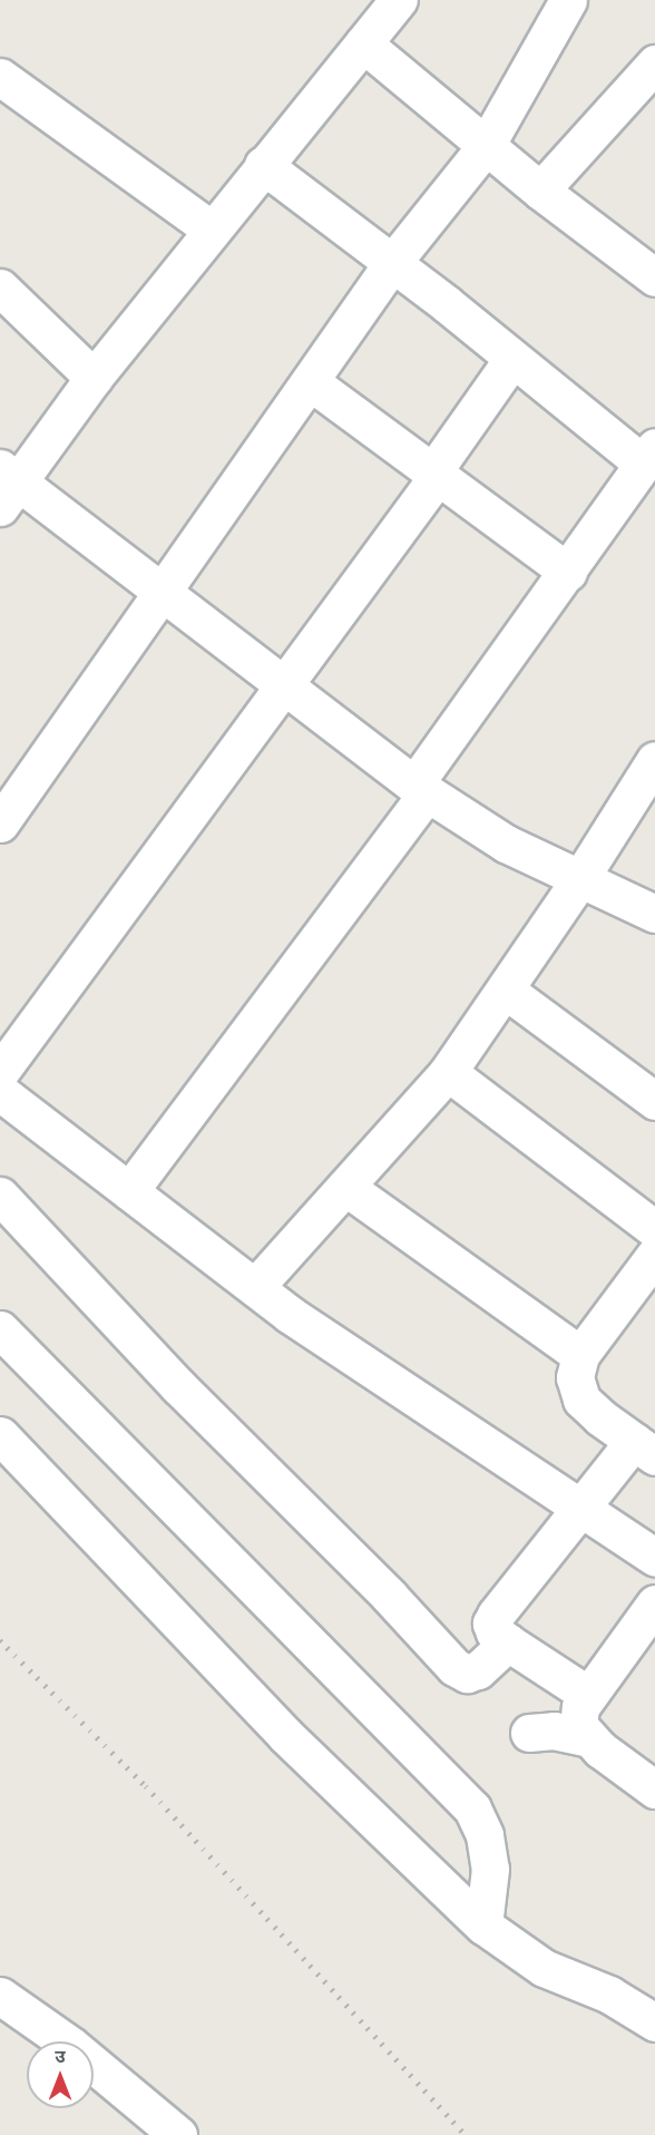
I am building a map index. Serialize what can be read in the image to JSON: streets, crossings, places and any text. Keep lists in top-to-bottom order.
{
  "north": "top"
}
